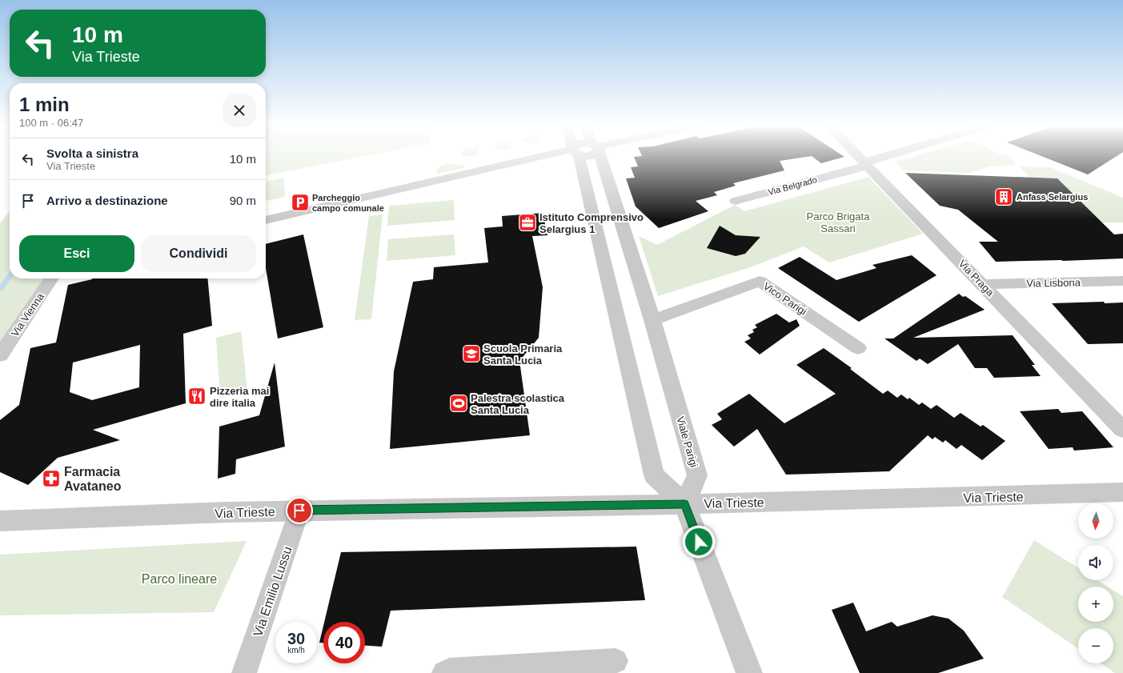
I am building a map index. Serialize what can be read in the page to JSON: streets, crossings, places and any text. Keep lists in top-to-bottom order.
{
  "streets": {
    "street": [
      "Via Belgrado",
      "Via Praga",
      "Via Lisbona",
      "Vico Parigi",
      "Via Vienna",
      "Viale Parigi",
      "Via Trieste",
      "Via Emilio Lussu"
    ]
  },
  "crossings": [
    ["Via Belgrado", "Via Praga"],
    ["Via Praga", "Via Lisbona"],
    ["Vico Parigi", "Viale Parigi"],
    ["Viale Parigi", "Via Trieste"],
    ["Via Trieste", "Via Emilio Lussu"]
  ],
  "parks": ["Parco Brigata Sassari", "Parco lineare"],
  "places": {
    "building": ["Anfass Selargius"],
    "parking": ["Parcheggio campo comunale"],
    "office": ["Istituto Comprensivo Selargius 1"],
    "school or university": ["Scuola Primaria Santa Lucia"],
    "restaurant": ["Pizzeria mai dire italia"],
    "sports": ["Palestra scolastica Santa Lucia"],
    "pharmacy": ["Farmacia Avataneo"]
  },
  "north": "bottom",
  "page": {
    "turn": ["10 m", "Via Trieste"],
    "heading": ["1 min", "100 m · 06:47"],
    "list": [
      {
        "name": "Svolta a sinistra",
        "note": "Via Trieste",
        "value": "10 m"
      },
      {
        "name": "Arrivo a destinazione",
        "value": "90 m"
      }
    ],
    "buttons": ["Esci", "Condividi"],
    "map_buttons": ["+", "−"],
    "speed": "30 km/h",
    "limit": "40"
  }
}
